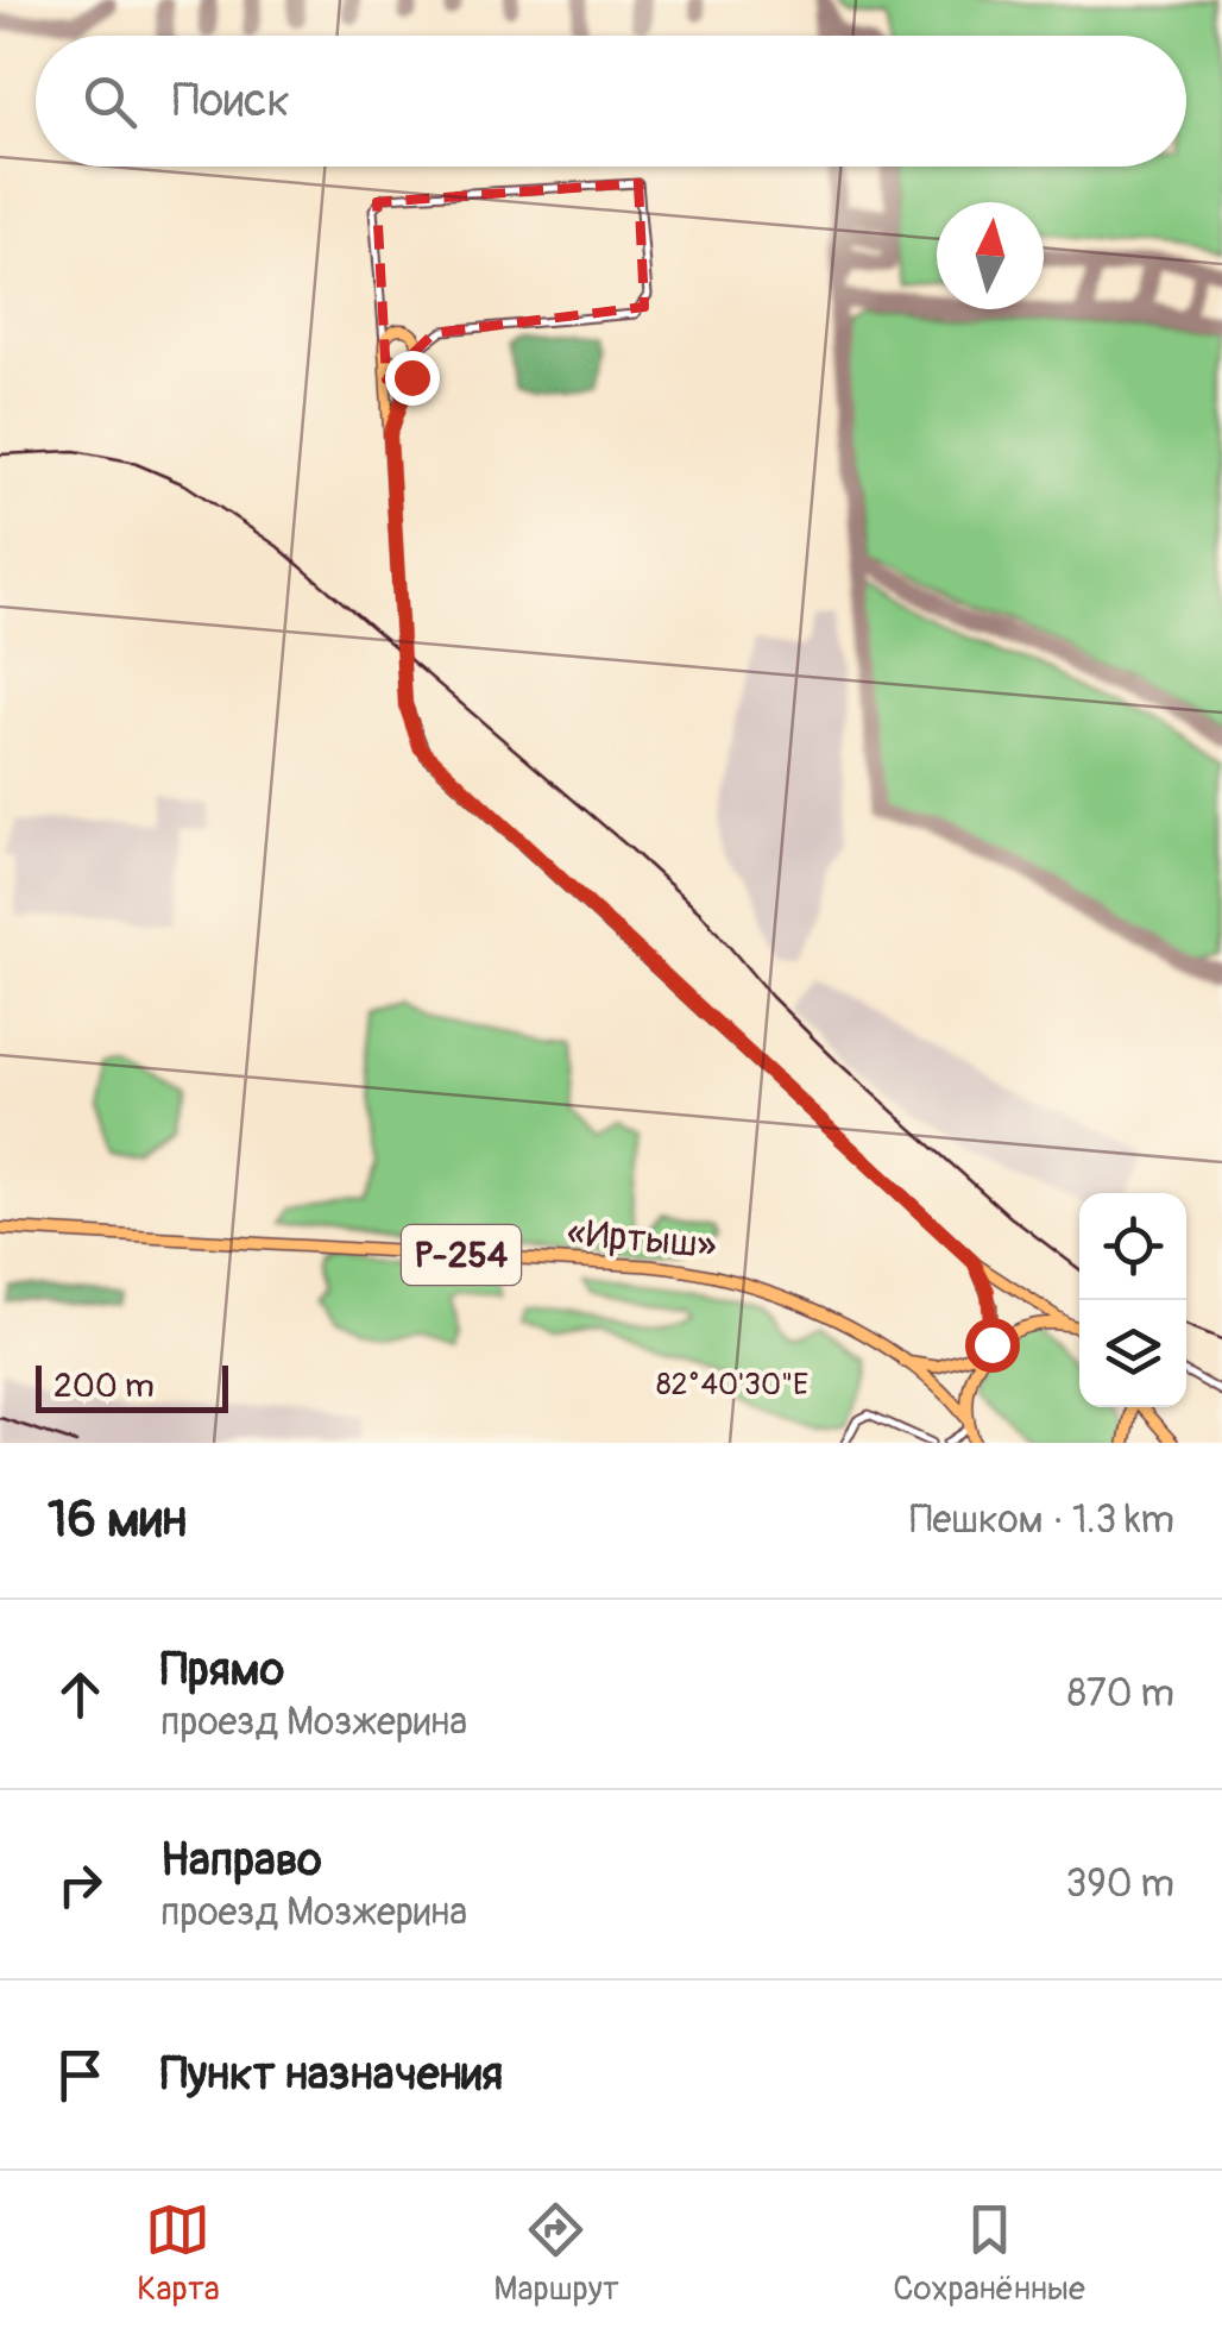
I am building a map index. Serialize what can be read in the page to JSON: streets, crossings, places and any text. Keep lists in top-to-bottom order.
{
  "streets": {
    "highway": ["«Иртыш»", "Р-254"]
  },
  "scale_bar": "200 m",
  "north": "top",
  "page": {
    "search": "Поиск",
    "scale": "200 m",
    "heading": ["16 мин", "Пешком · 1.3 km"],
    "list": [
      ["Прямо", "проезд Мозжерина", "870 m"],
      ["Направо", "проезд Мозжерина", "390 m"],
      "Пункт назначения"
    ],
    "nav": ["Карта", "Маршрут", "Сохранённые"]
  },
  "coordinates": ["82°40'30\"E"]
}
